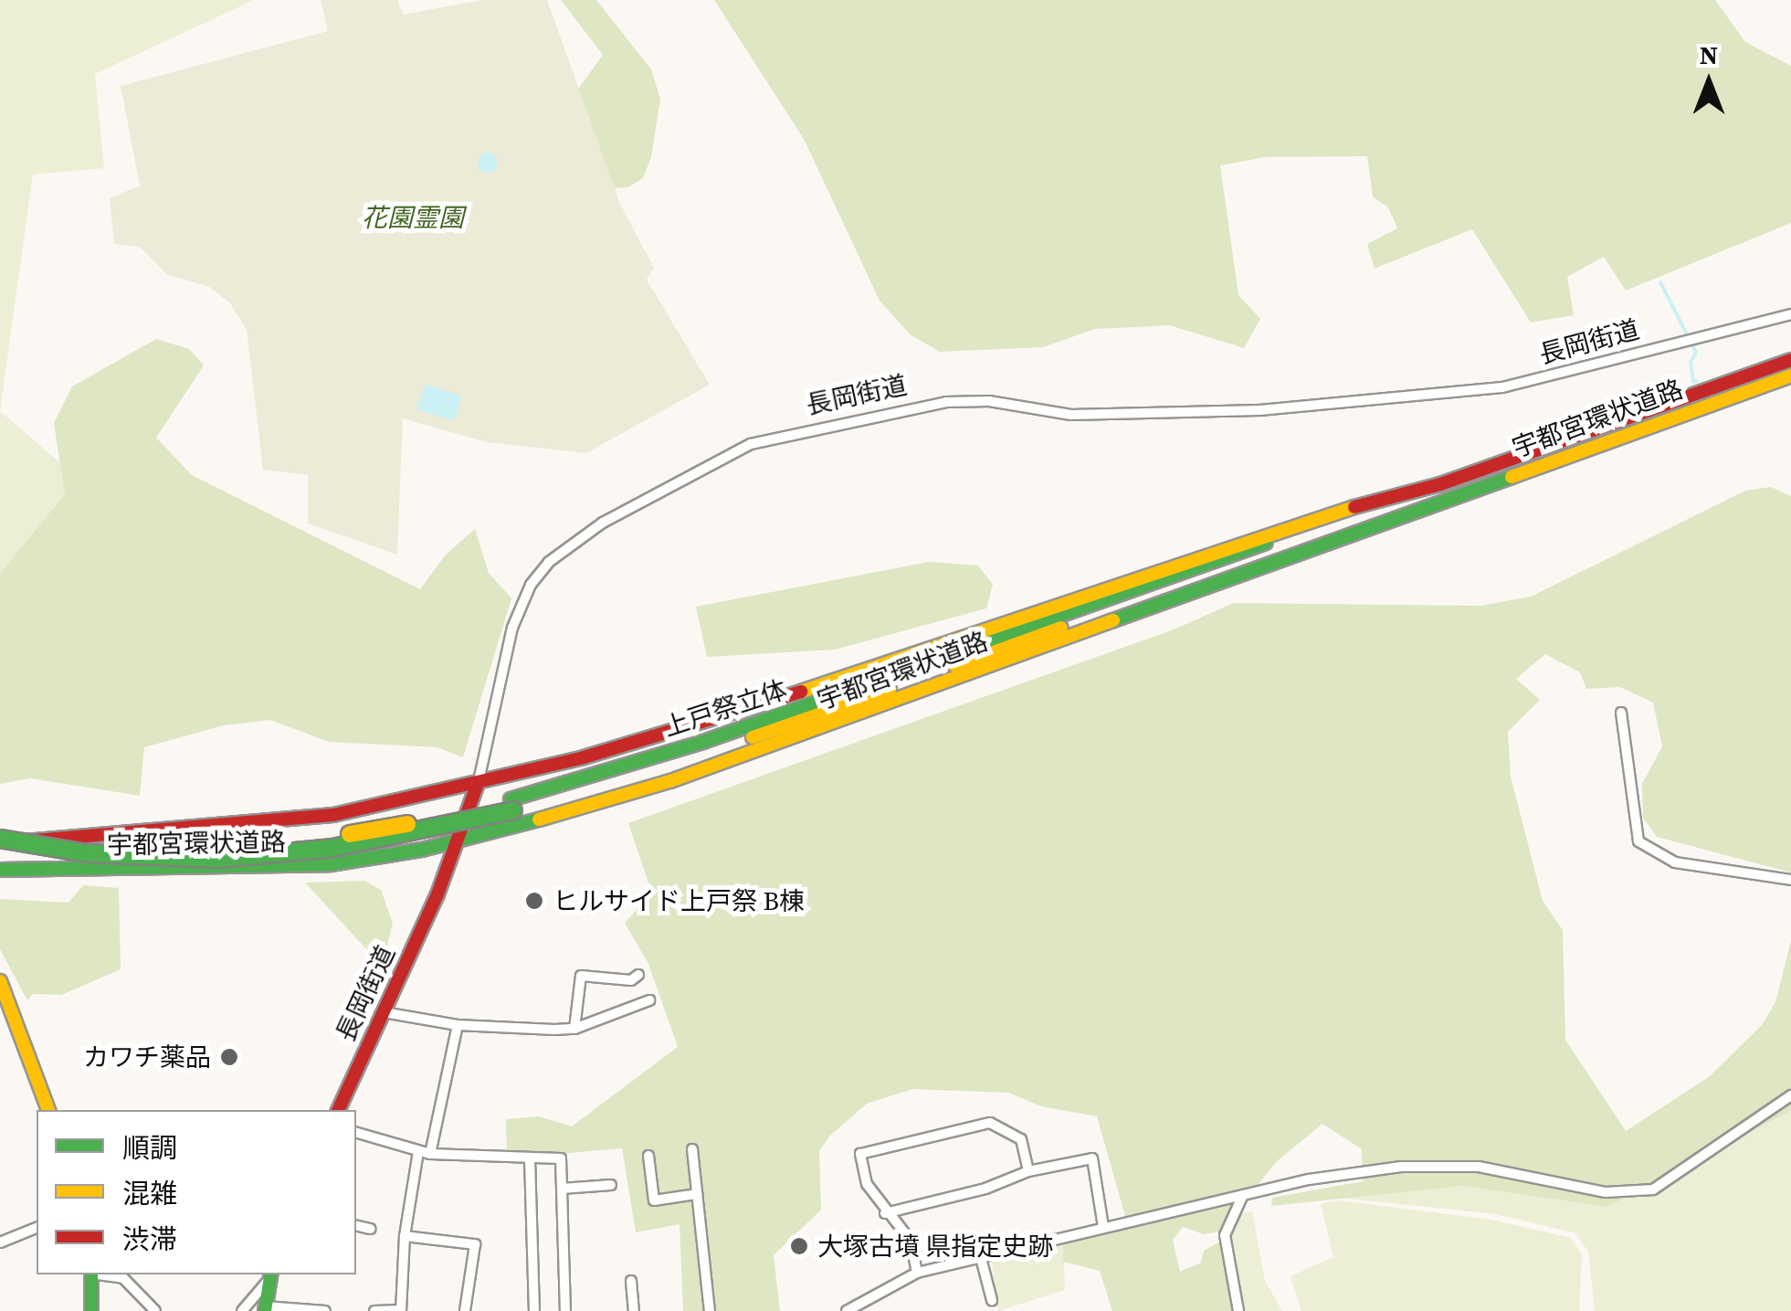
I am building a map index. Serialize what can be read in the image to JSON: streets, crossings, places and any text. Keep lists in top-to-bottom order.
{
  "streets": {
    "main road": ["長岡街道", "宇都宮環状道路", "上戸祭立体"]
  },
  "crossings": [
    ["長岡街道", "宇都宮環状道路"],
    ["宇都宮環状道路", "上戸祭立体"]
  ],
  "parks": ["花園霊園"],
  "places": ["ヒルサイド上戸祭 B棟", "カワチ薬品", "大塚古墳 県指定史跡"],
  "legend": ["順調", "混雑", "渋滞"],
  "north": "top"
}
